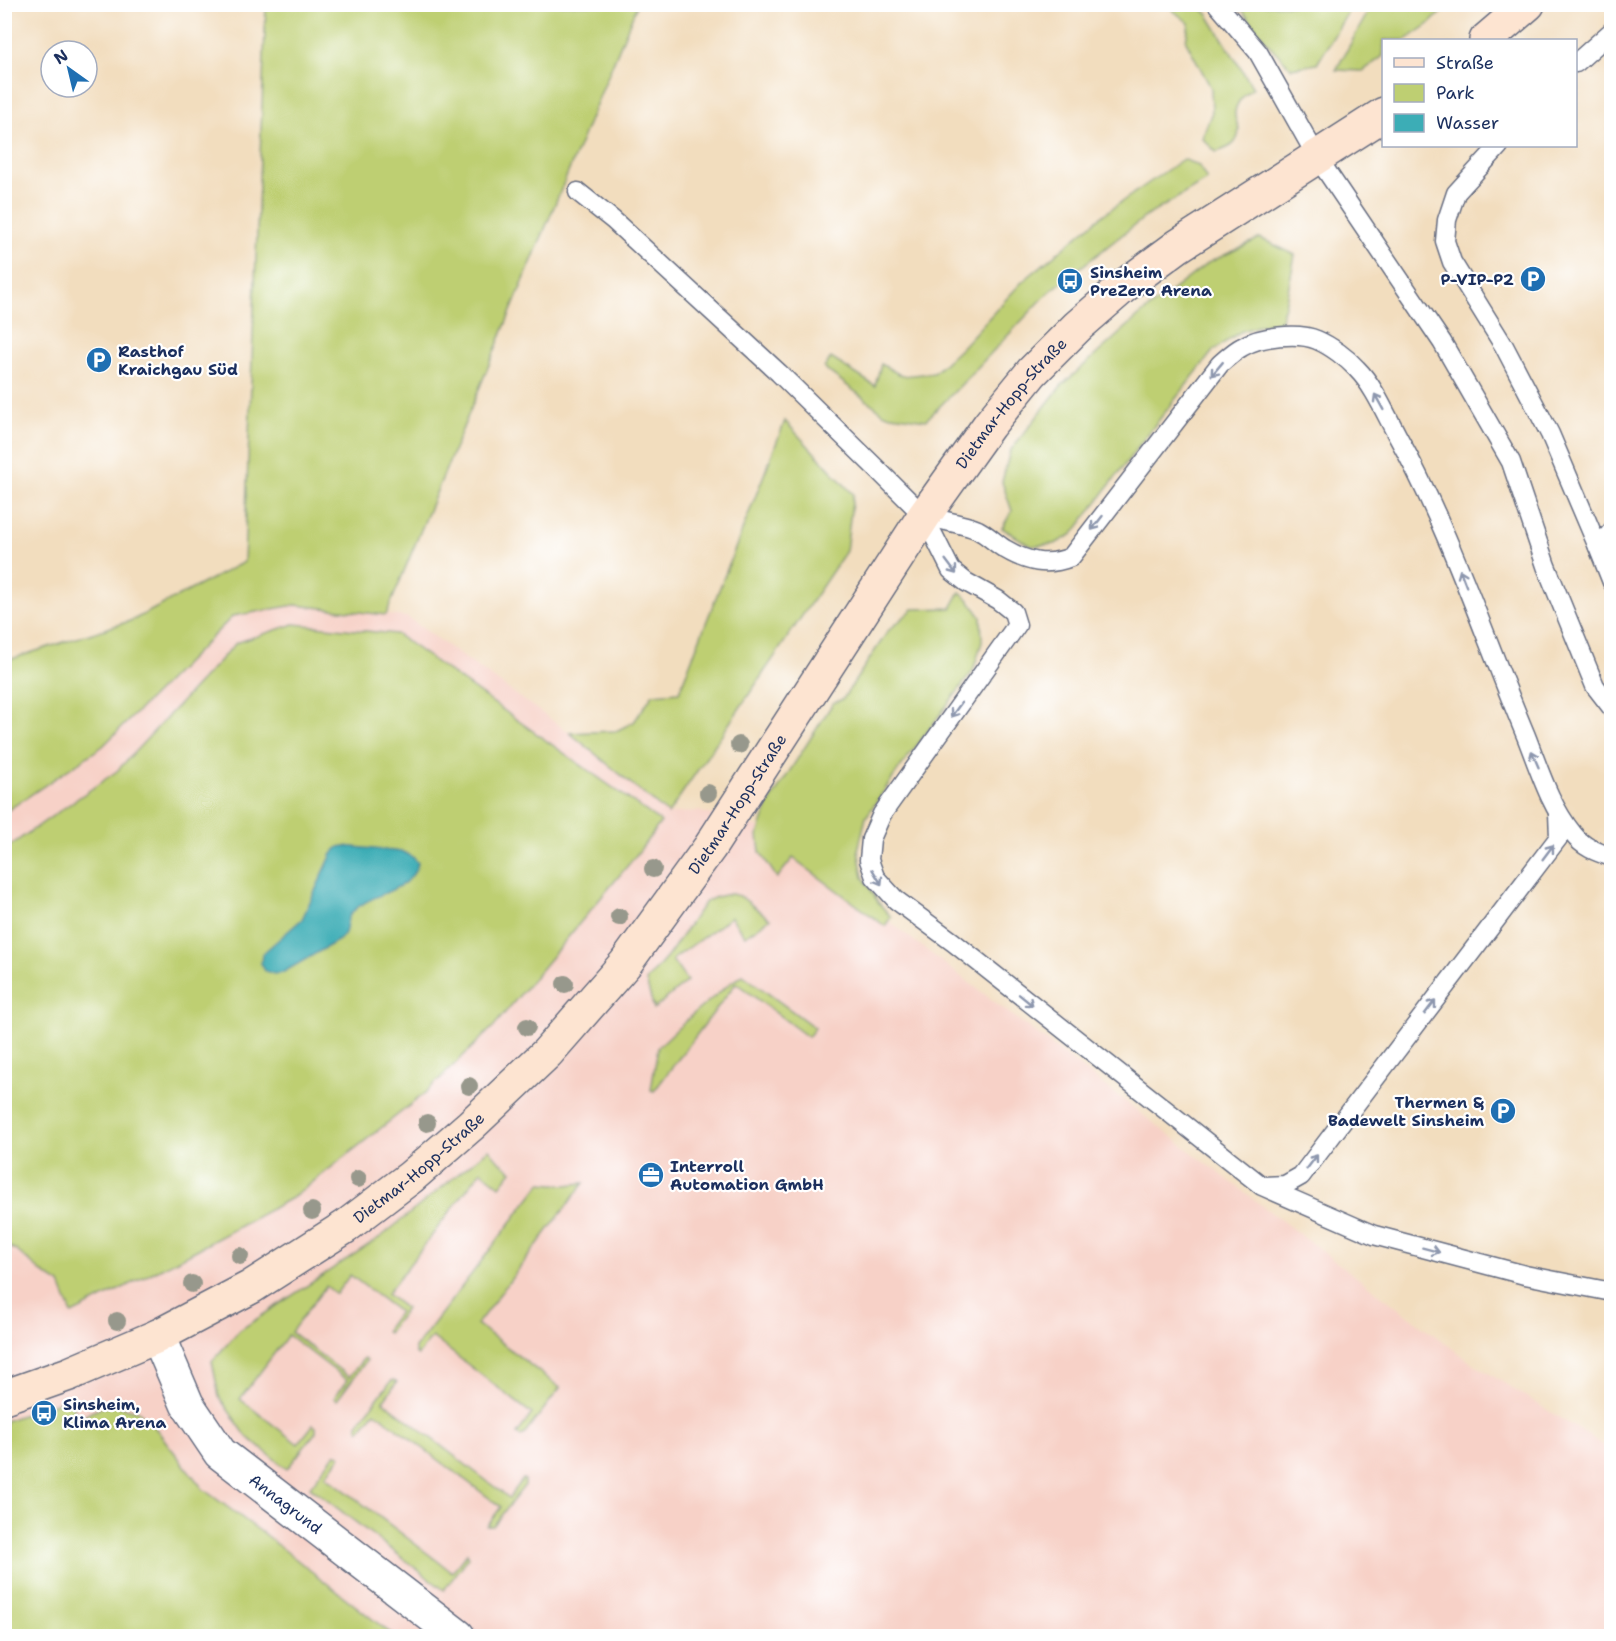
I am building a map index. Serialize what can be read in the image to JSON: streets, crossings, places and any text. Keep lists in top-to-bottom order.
{
  "streets": {
    "street": ["Dietmar-Hopp-Straße", "Annagrund"]
  },
  "crossings": [
    ["Dietmar-Hopp-Straße", "Annagrund"]
  ],
  "places": {
    "parking": ["P-VIP-P2", "Rasthof Kraichgau Süd", "Thermen & Badewelt Sinsheim"],
    "bus stop": ["Sinsheim PreZero Arena", "Sinsheim, Klima Arena"],
    "office": ["Interroll Automation GmbH"]
  },
  "legend": ["Straße", "Park", "Wasser"],
  "north": "top left"
}
